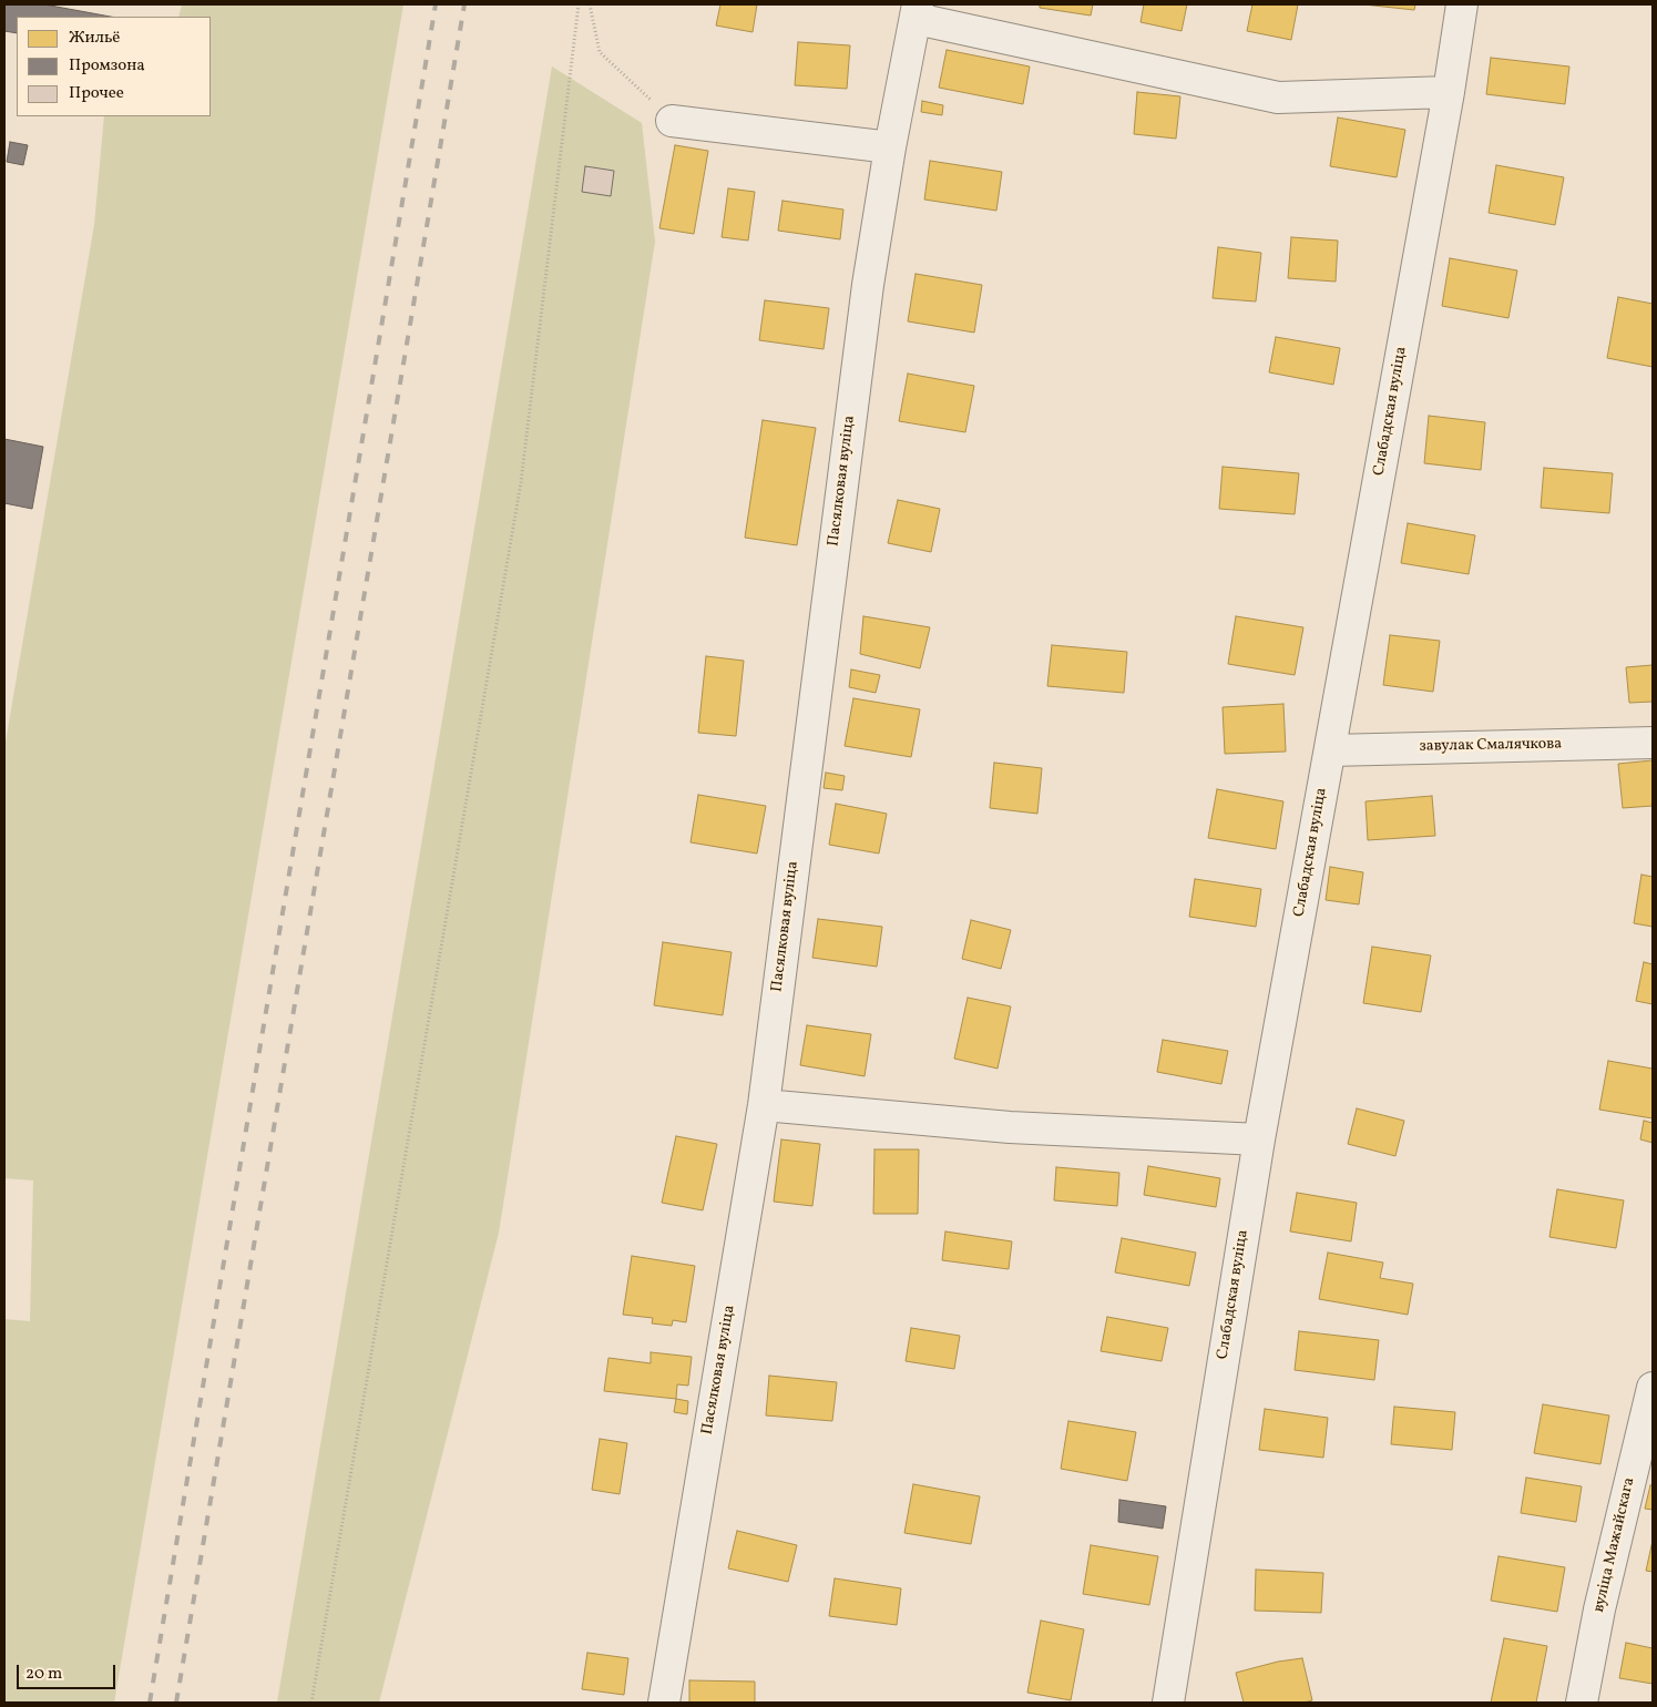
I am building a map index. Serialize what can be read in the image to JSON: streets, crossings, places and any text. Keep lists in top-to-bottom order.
{
  "streets": {
    "street": [
      "Слабадская вуліца",
      "Пасялковая вуліца",
      "завулак Смалячкова",
      "вуліца Мажайскага"
    ]
  },
  "crossings": [
    ["Слабадская вуліца", "завулак Смалячкова"]
  ],
  "legend": ["Жильё", "Промзона", "Прочее"],
  "scale_bar": "20 m"
}
